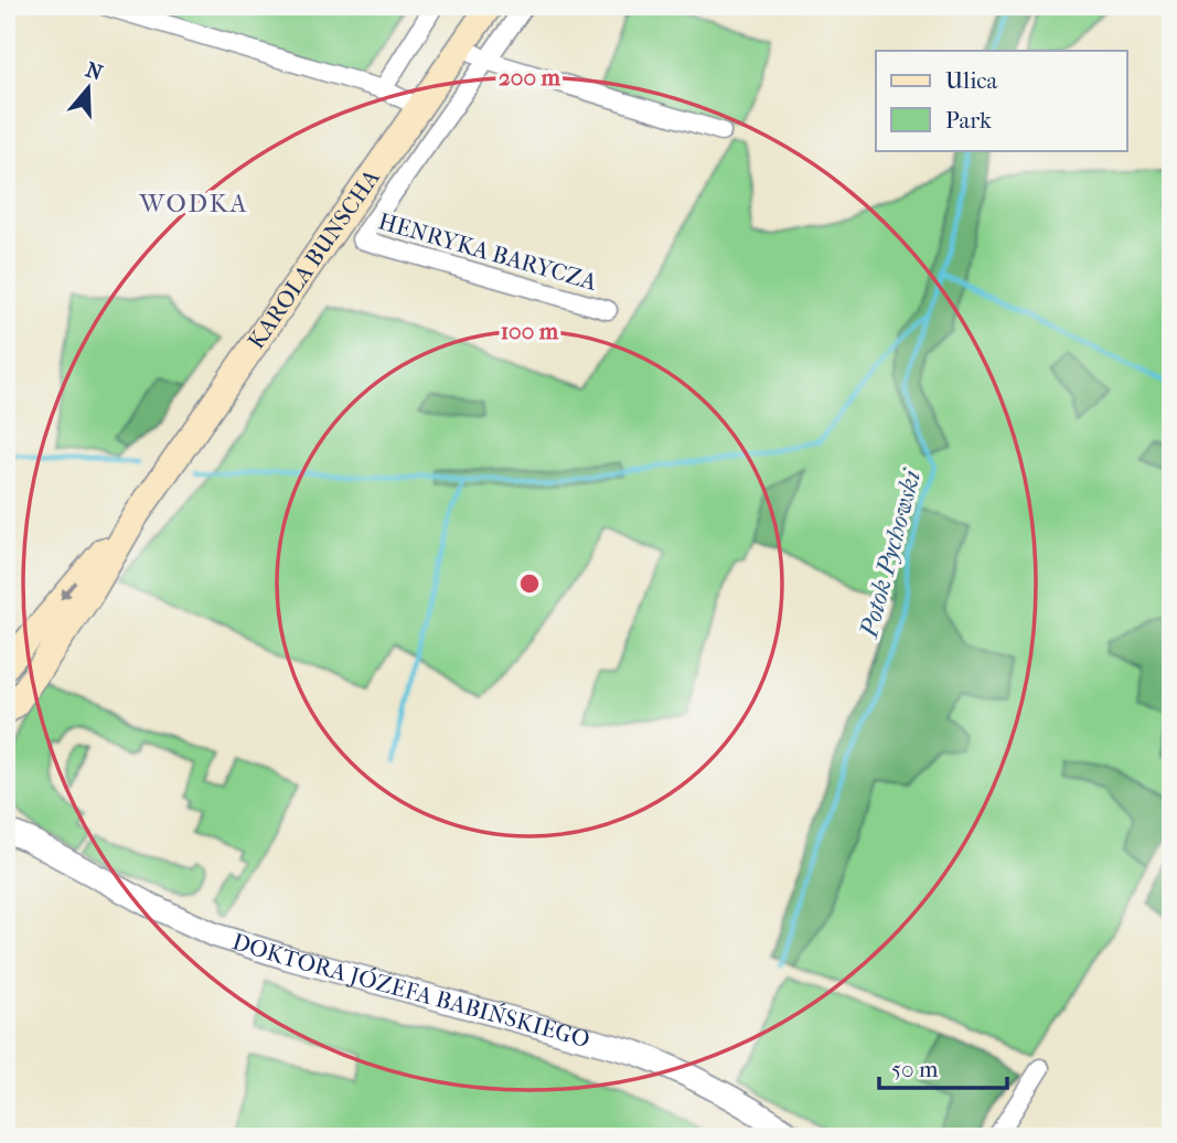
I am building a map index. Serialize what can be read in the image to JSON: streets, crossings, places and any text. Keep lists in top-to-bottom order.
{
  "streets": {
    "main road": ["KAROLA BUNSCHA"],
    "street": ["HENRYKA BARYCZA", "DOKTORA JÓZEFA BABIŃSKIEGO"]
  },
  "districts": ["WODKA"],
  "water": ["Potok Pychowski"],
  "legend": ["Ulica", "Park"],
  "scale_bar": "50 m",
  "north": "top",
  "rings": ["200 m", "100 m"]
}
